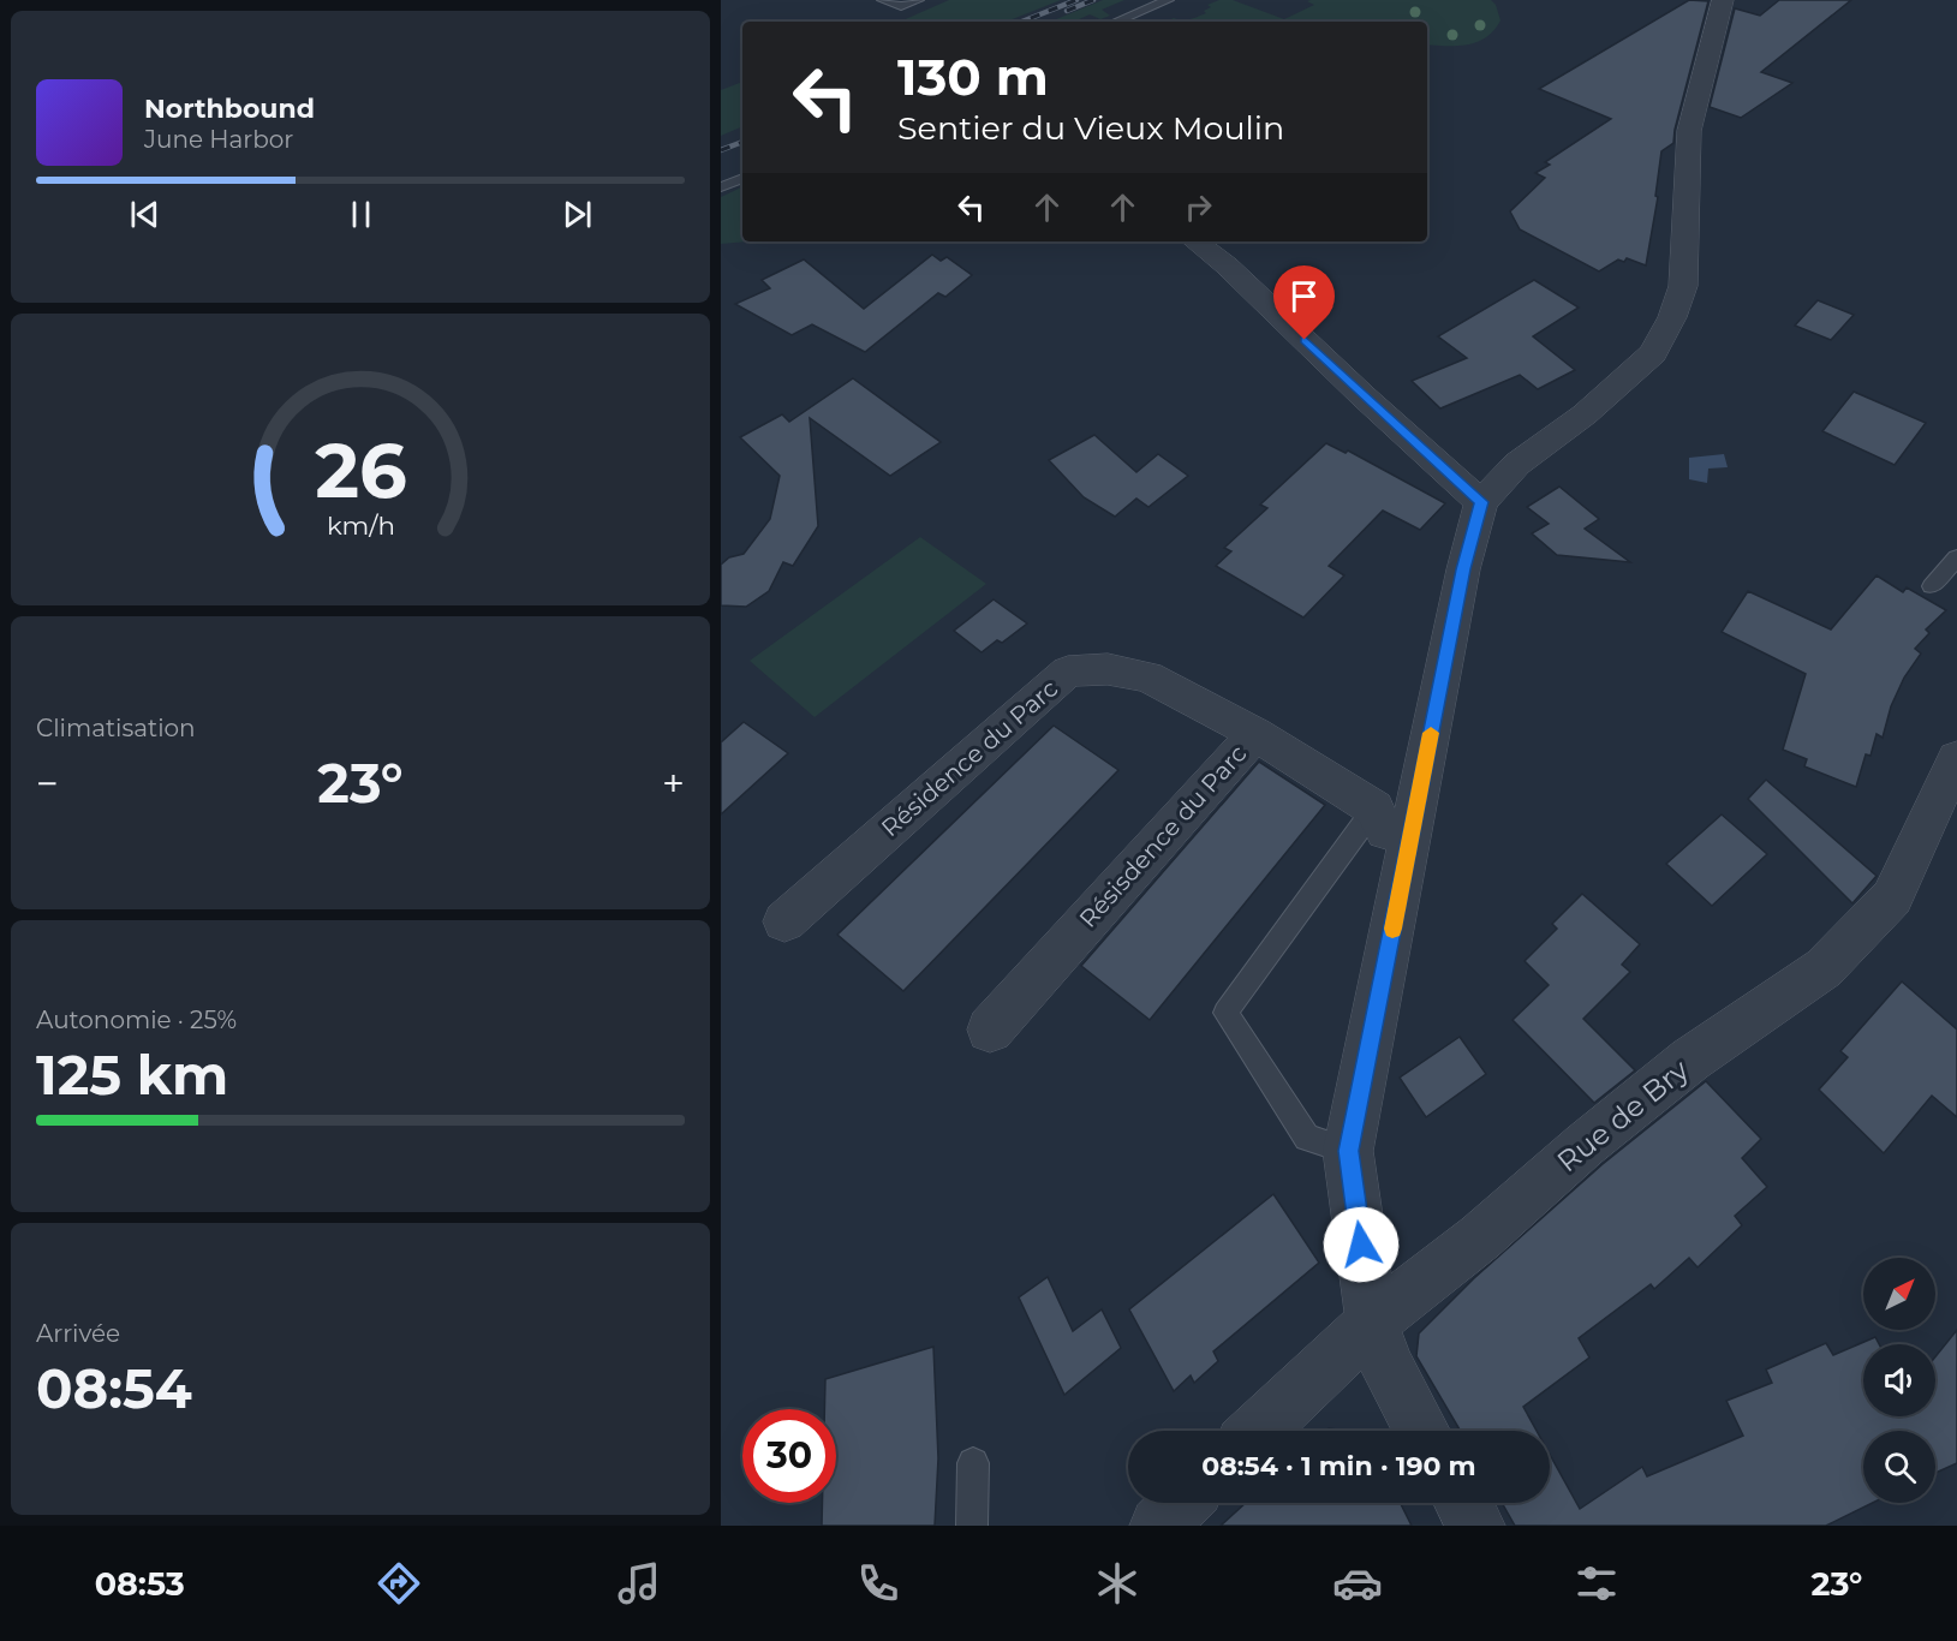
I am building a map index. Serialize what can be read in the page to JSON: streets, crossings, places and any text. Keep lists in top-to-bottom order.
{
  "streets": {
    "street": ["Résidence du Parc", "Résisdence du Parc", "Rue de Bry"]
  },
  "crossings": [
    ["Résidence du Parc", "Résisdence du Parc"]
  ],
  "north": "top right",
  "page": {
    "turn": ["130 m", "Sentier du Vieux Moulin"],
    "song": ["Northbound", "June Harbor"],
    "tile": [
      "Climatisation",
      ["Autonomie · 25%", "125 km"],
      ["Arrivée", "08:54"]
    ],
    "heat": ["−", "23°", "+"],
    "limit": "30",
    "trip": "08:54 · 1 min · 190 m",
    "tabs": ["08:53", "23°"],
    "gauge": ["26", "km/h"]
  }
}
